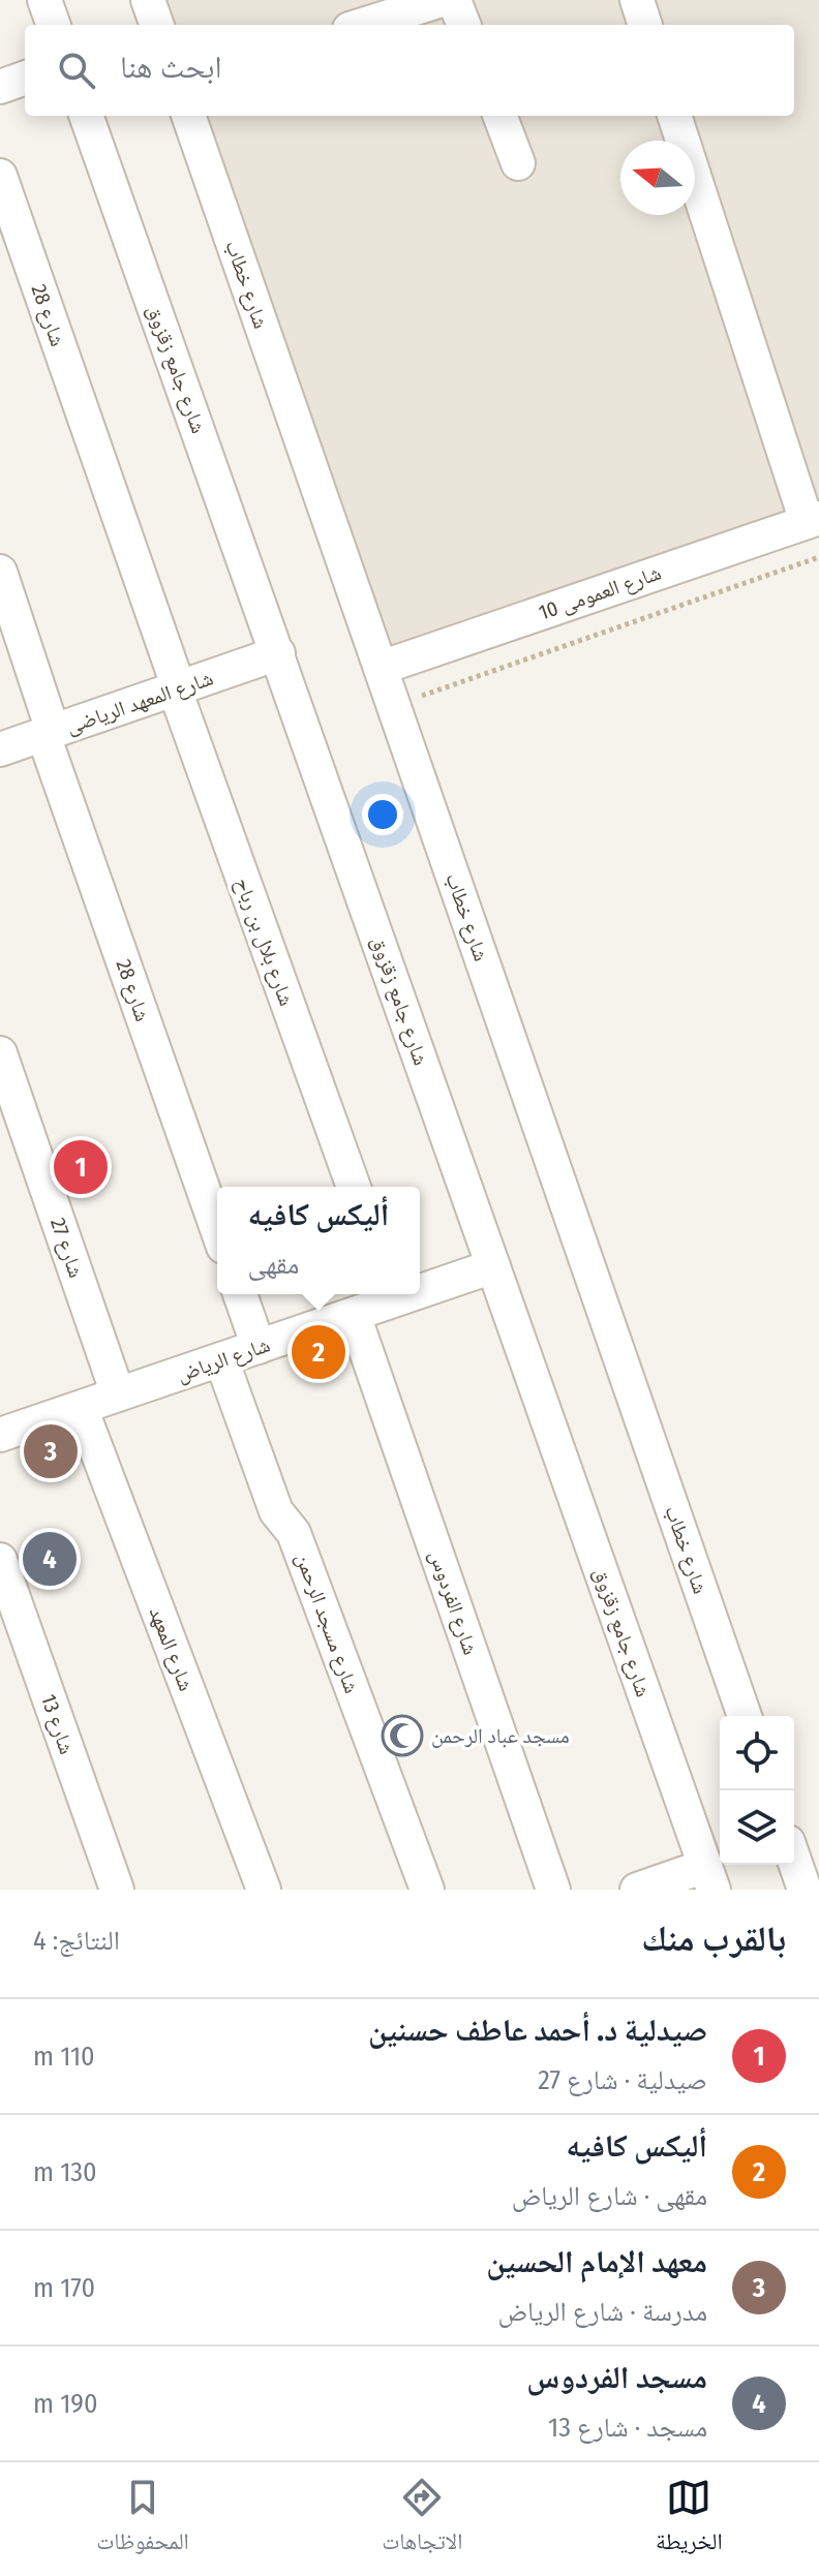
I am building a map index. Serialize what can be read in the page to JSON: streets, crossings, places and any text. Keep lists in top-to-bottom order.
{
  "streets": {
    "street": [
      "شارع خطاب",
      "شارع 28",
      "شارع جامع زقزوق",
      "شارع العمومى 10",
      "شارع المعهد الرياضى",
      "شارع بلال بن رباح",
      "شارع 27",
      "شارع الرياض",
      "شارع الفردوس",
      "شارع مسجد الرحمن",
      "شارع المعهد",
      "شارع 13"
    ]
  },
  "crossings": [
    ["شارع خطاب", "شارع العمومى 10"],
    ["شارع 28", "شارع المعهد الرياضى"],
    ["شارع 28", "شارع بلال بن رباح"],
    ["شارع جامع زقزوق", "شارع المعهد الرياضى"],
    ["شارع جامع زقزوق", "شارع الرياض"],
    ["شارع المعهد الرياضى", "شارع بلال بن رباح"],
    ["شارع 27", "شارع الرياض"],
    ["شارع الرياض", "شارع الفردوس"],
    ["شارع الرياض", "شارع مسجد الرحمن"],
    ["شارع الرياض", "شارع المعهد"]
  ],
  "places": {
    "mosque": ["مسجد عباد الرحمن"]
  },
  "north": "left",
  "page": {
    "search": "ابحث هنا",
    "pins": [
      "1",
      "2",
      "3",
      "4"
    ],
    "popup": ["أليكس كافيه", "مقهى"],
    "heading": ["بالقرب منك", "النتائج: 4"],
    "list": [
      {
        "mark": "1",
        "name": "صيدلية د. أحمد عاطف حسنين",
        "note": "صيدلية · شارع 27",
        "value": "110 m"
      },
      {
        "mark": "2",
        "name": "أليكس كافيه",
        "note": "مقهى · شارع الرياض",
        "value": "130 m"
      },
      {
        "mark": "3",
        "name": "معهد الإمام الحسين",
        "note": "مدرسة · شارع الرياض",
        "value": "170 m"
      },
      {
        "mark": "4",
        "name": "مسجد الفردوس",
        "note": "مسجد · شارع 13",
        "value": "190 m"
      }
    ],
    "nav": ["الخريطة", "الاتجاهات", "المحفوظات"]
  }
}
